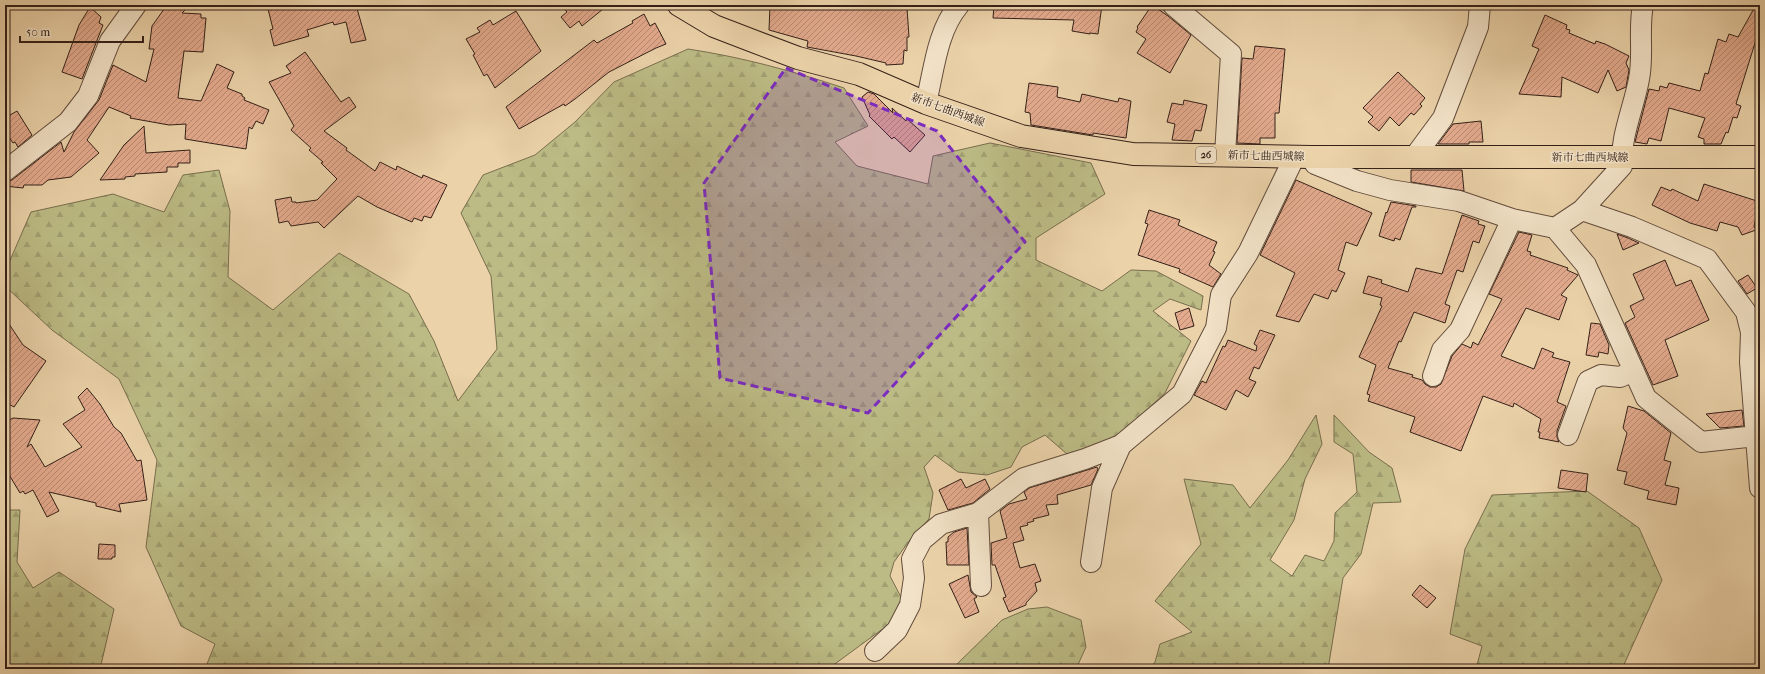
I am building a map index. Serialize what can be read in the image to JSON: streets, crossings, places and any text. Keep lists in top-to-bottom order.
{
  "streets": {
    "main road": ["新市七曲西城線", "26"]
  },
  "scale_bar": "50 m"
}
